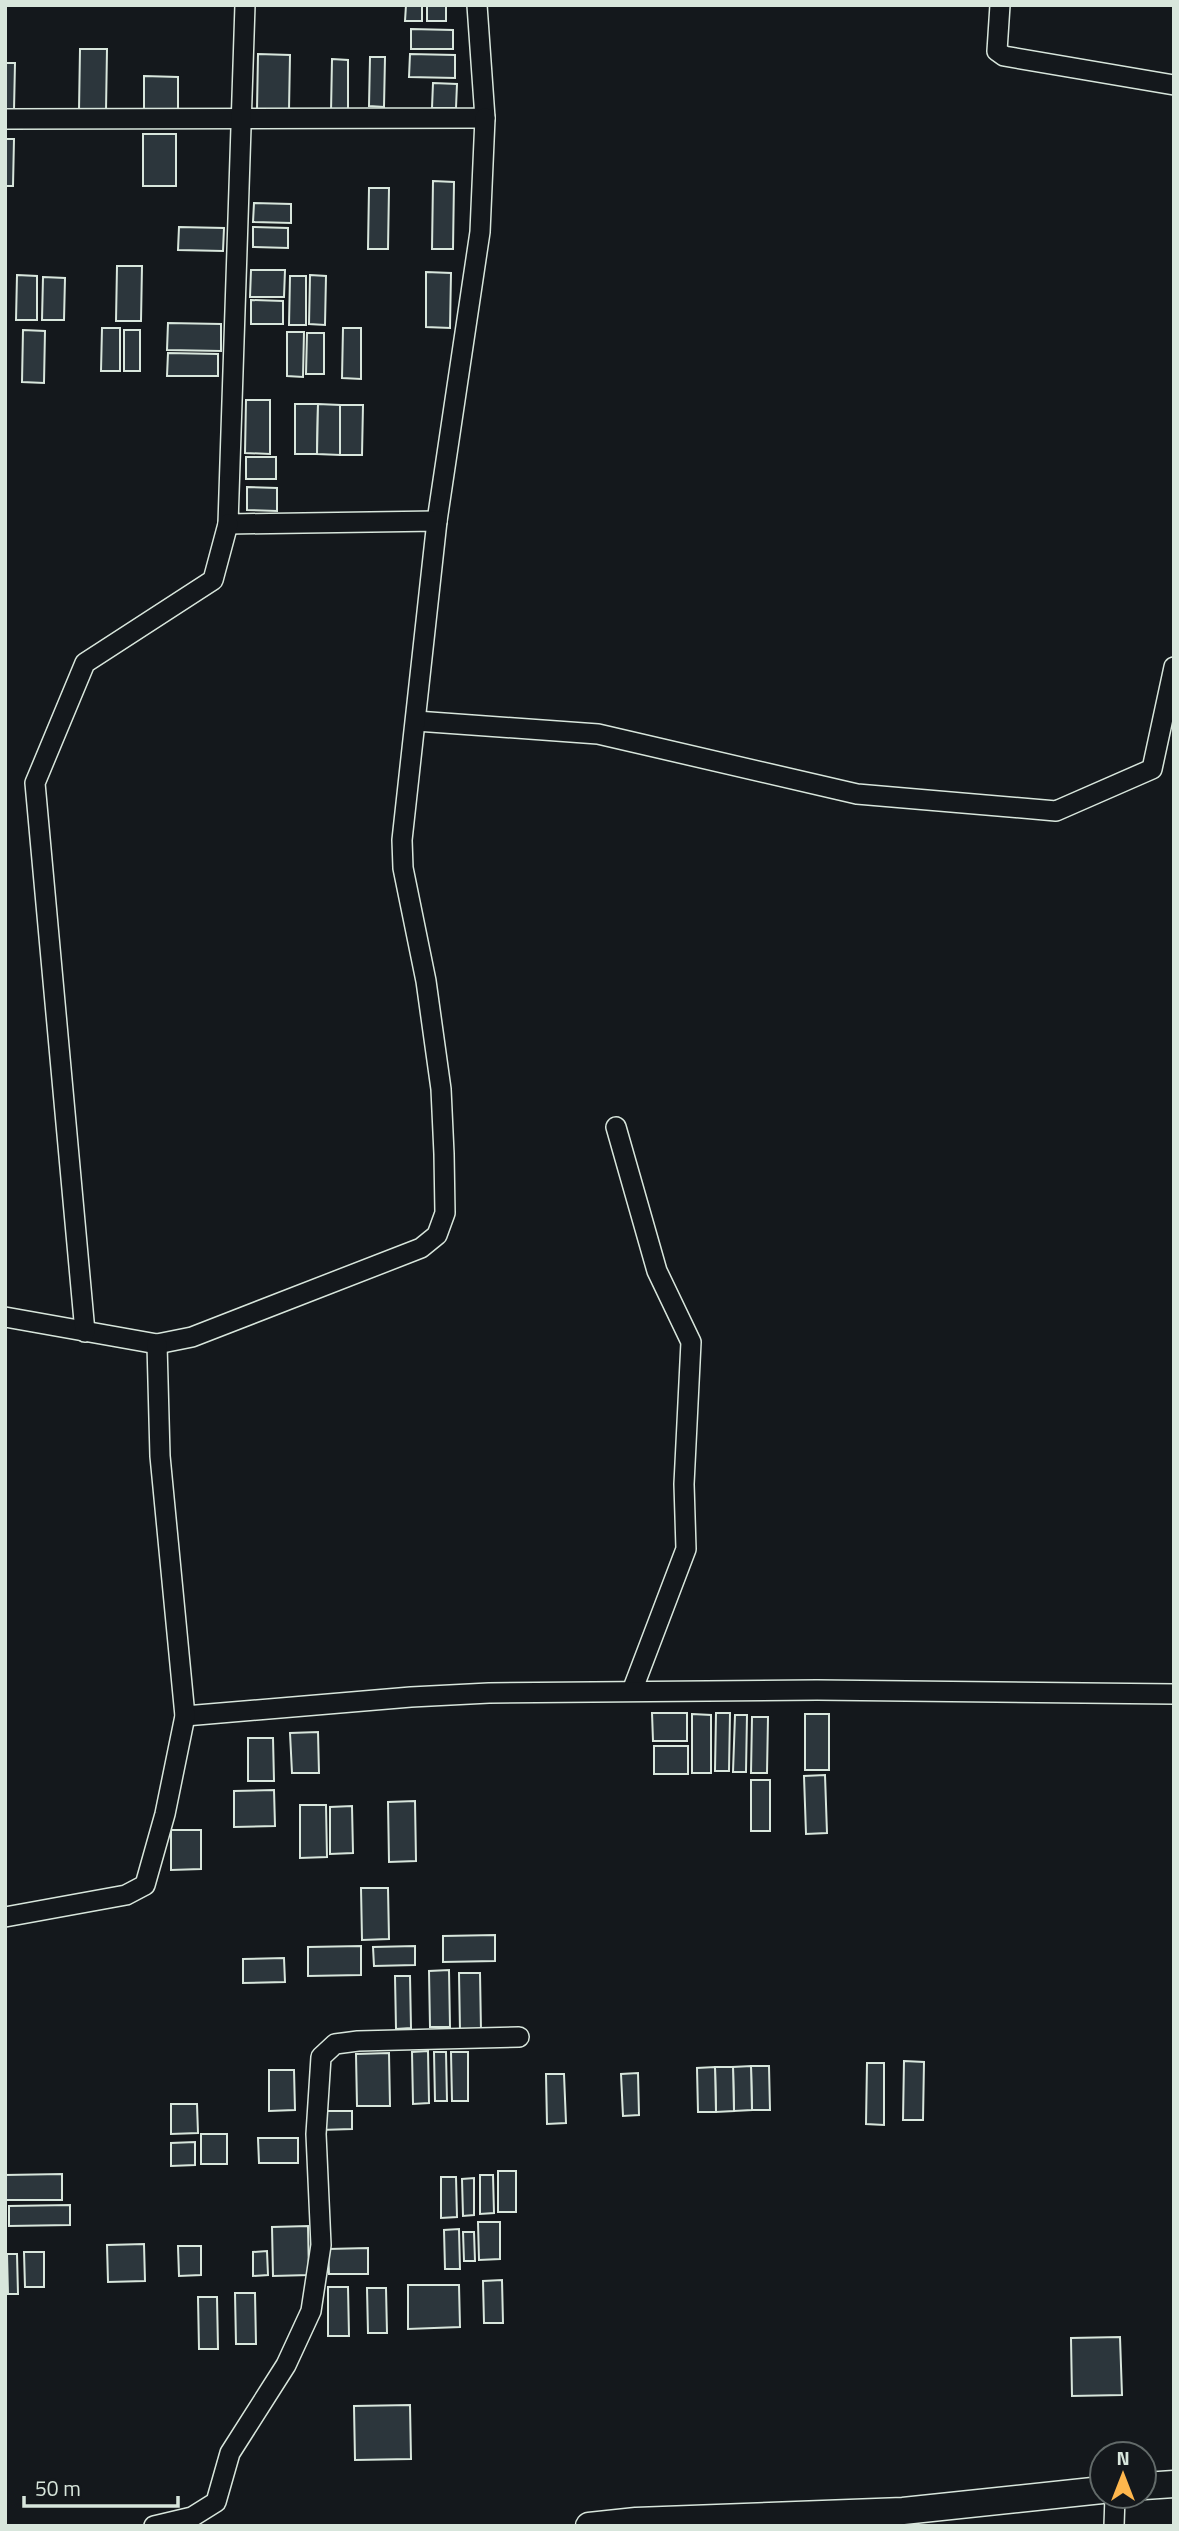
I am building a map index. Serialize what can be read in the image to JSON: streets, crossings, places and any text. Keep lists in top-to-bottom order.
{
  "scale_bar": "50 m",
  "north": "top"
}
